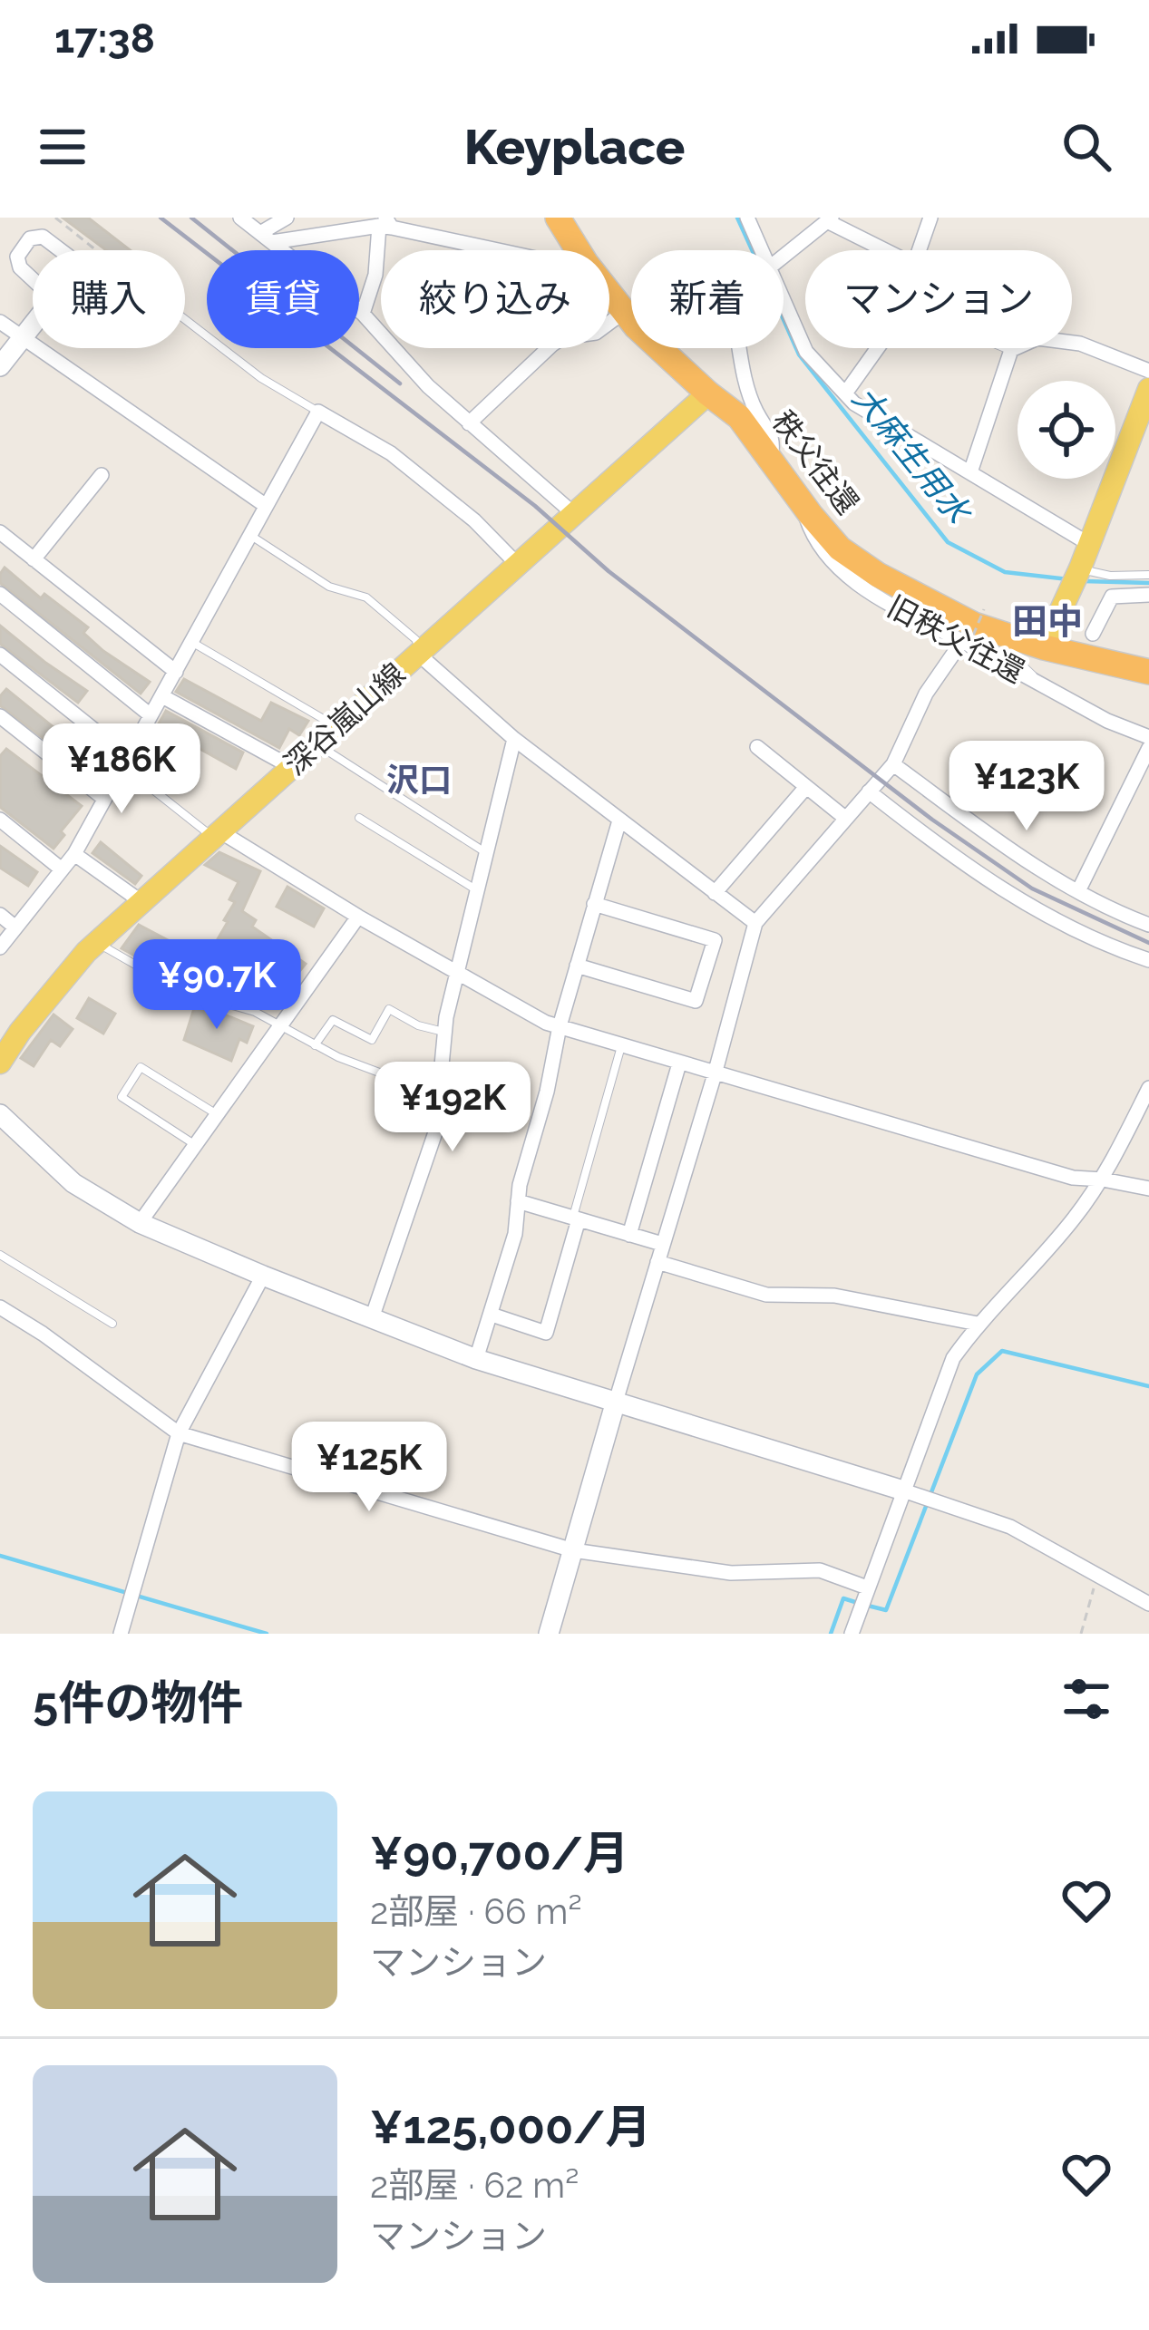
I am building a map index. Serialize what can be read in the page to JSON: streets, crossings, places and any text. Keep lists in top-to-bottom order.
{
  "streets": {
    "highway": ["秩父往還"],
    "main road": ["深谷嵐山線"],
    "street": ["旧秩父往還"]
  },
  "crossings": [
    ["秩父往還", "旧秩父往還"],
    ["秩父往還", "深谷嵐山線"]
  ],
  "districts": ["田中", "沢口"],
  "water": ["大麻生用水"],
  "page": {
    "status": "17:38",
    "header": "Keyplace",
    "chip": [
      "購入",
      "賃貸",
      "絞り込み",
      "新着",
      "マンション"
    ],
    "price": [
      "¥186K",
      "¥123K",
      "¥90.7K",
      "¥192K",
      "¥125K"
    ],
    "heading": "5件の物件",
    "list": [
      {
        "name": "¥90,700/月",
        "note": "2部屋 · 66 m² · マンション"
      },
      {
        "name": "¥125,000/月",
        "note": "2部屋 · 62 m² · マンション"
      }
    ]
  }
}
